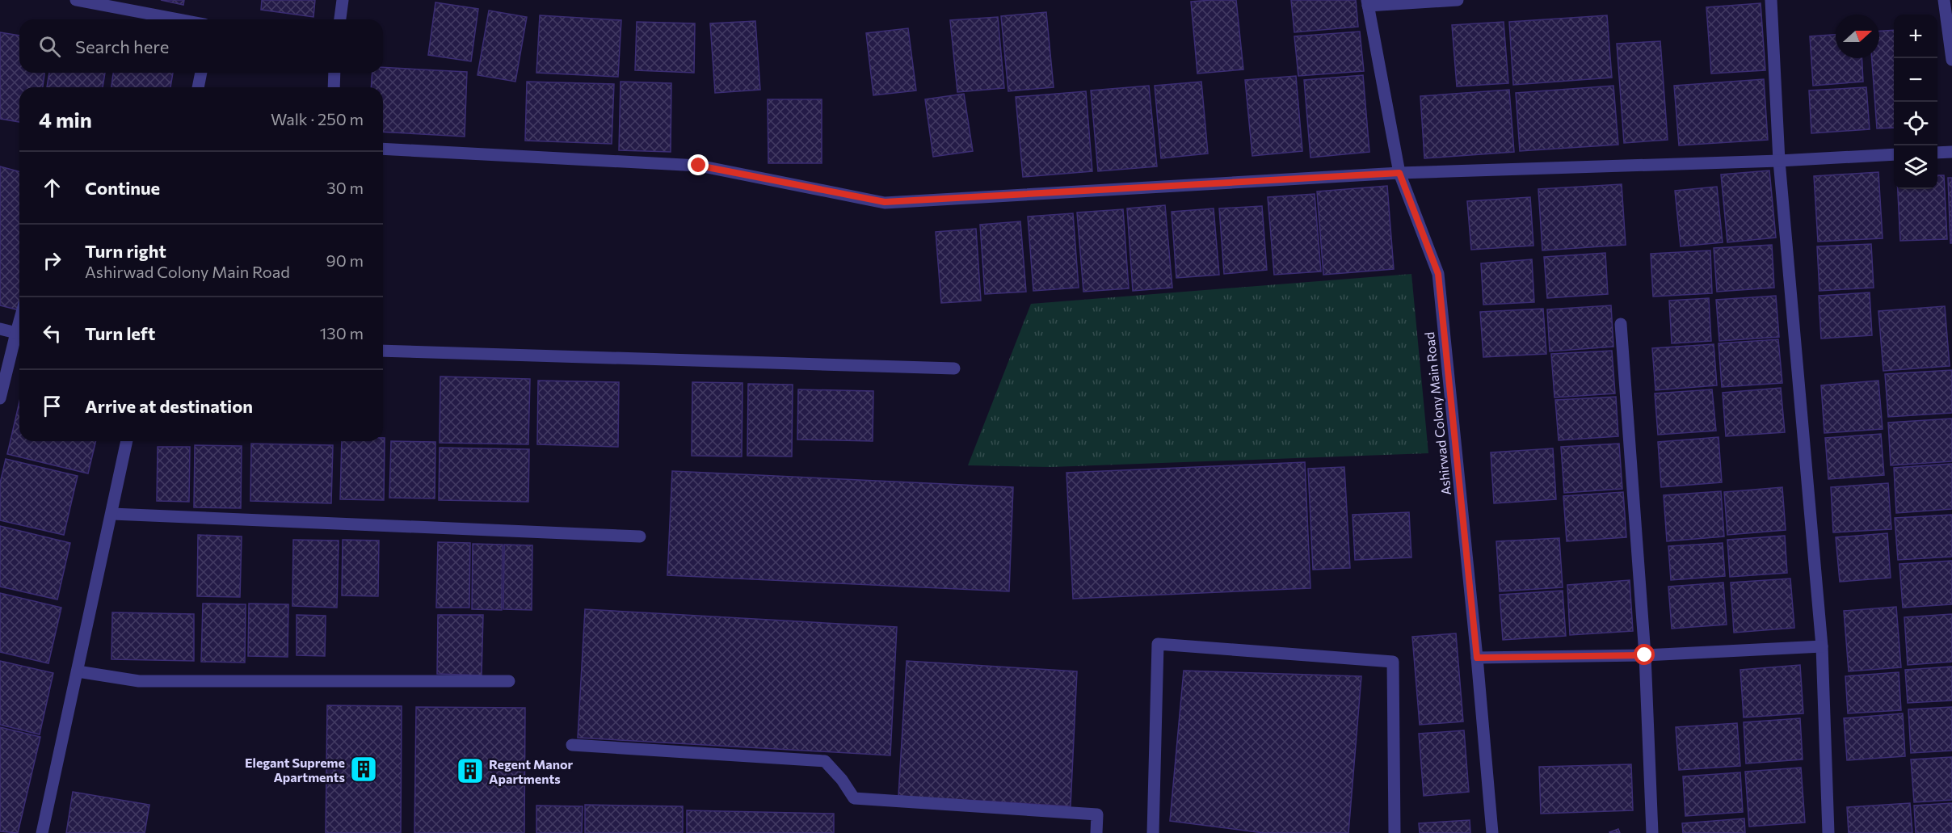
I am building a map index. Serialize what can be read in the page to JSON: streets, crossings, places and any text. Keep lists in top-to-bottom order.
{
  "streets": {
    "street": ["Ashirwad Colony Main Road"]
  },
  "places": {
    "building": ["Elegant Supreme Apartments", "Regent Manor Apartments"]
  },
  "north": "right",
  "page": {
    "map_buttons": ["+", "−"],
    "search": "Search here",
    "heading": ["4 min", "Walk · 250 m"],
    "list": [
      ["Continue", "30 m"],
      ["Turn right", "Ashirwad Colony Main Road", "90 m"],
      ["Turn left", "130 m"],
      "Arrive at destination"
    ]
  }
}
